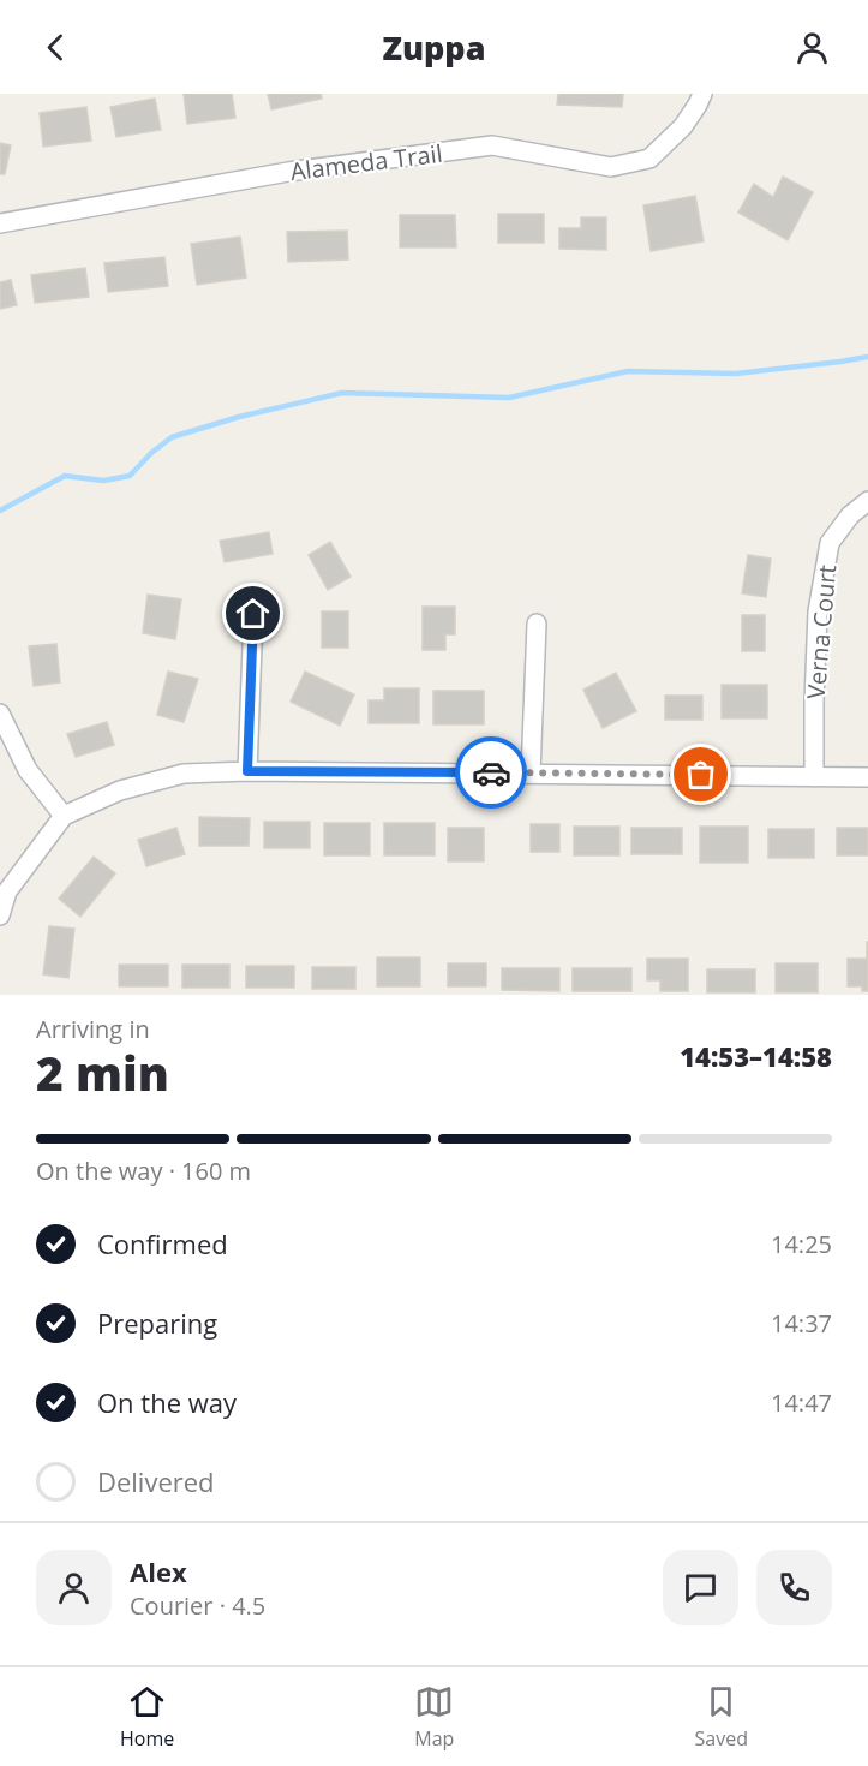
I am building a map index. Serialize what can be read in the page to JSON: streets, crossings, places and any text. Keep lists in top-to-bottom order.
{
  "streets": {
    "street": ["Alameda Trail", "Verna Court"]
  },
  "page": {
    "header": "Zuppa",
    "heading": ["2 min", "Arriving in", "14:53–14:58"],
    "panel": ["Alex", "Courier · 4.5"],
    "bar": "On the way · 160 m",
    "list": [
      ["Confirmed", "14:25"],
      ["Preparing", "14:37"],
      ["On the way", "14:47"],
      "Delivered"
    ],
    "tabs": ["Home", "Map", "Saved"]
  }
}
